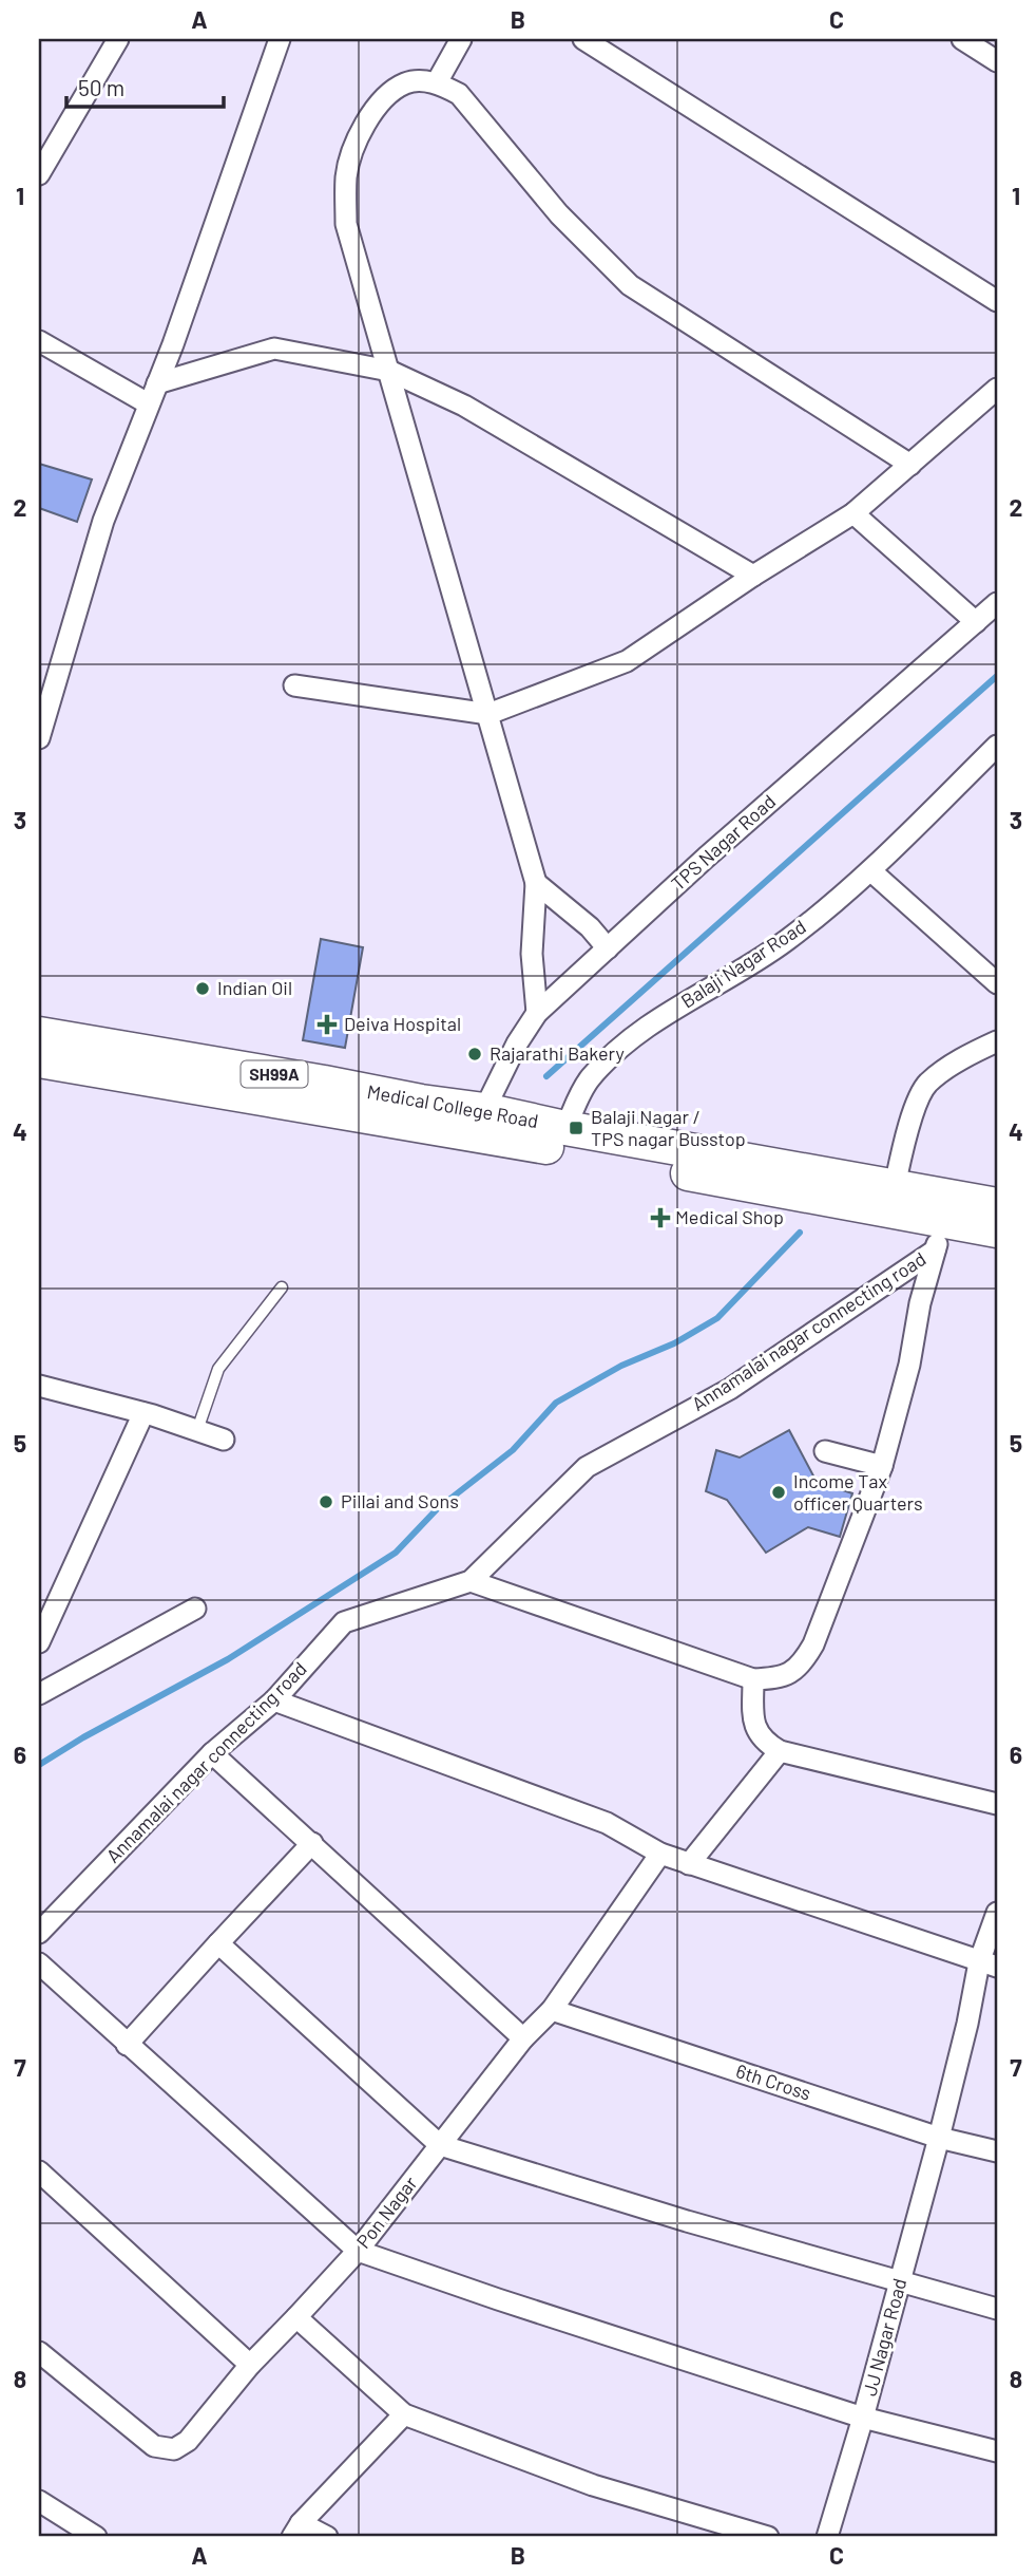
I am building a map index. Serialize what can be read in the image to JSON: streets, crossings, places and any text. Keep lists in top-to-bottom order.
{
  "streets": {
    "main road": ["SH99A", "Medical College Road"],
    "street": [
      "TPS Nagar Road",
      "Balaji Nagar Road",
      "Annamalai nagar connecting road",
      "6th Cross",
      "Pon Nagar",
      "JJ Nagar Road"
    ]
  },
  "crossings": [
    ["TPS Nagar Road", "Medical College Road"],
    ["Balaji Nagar Road", "Medical College Road"],
    ["Medical College Road", "Annamalai nagar connecting road"],
    ["6th Cross", "Pon Nagar"],
    ["6th Cross", "JJ Nagar Road"]
  ],
  "places": {
    "other": [
      "Indian Oil",
      "Rajarathi Bakery",
      "Income Tax officer Quarters",
      "Pillai and Sons"
    ],
    "health": ["Deiva Hospital", "Medical Shop"],
    "transit": ["Balaji Nagar / TPS nagar Busstop"]
  },
  "scale_bar": "50 m",
  "grid": {
    "columns": ["A", "B", "C"],
    "rows": [
      "1",
      "2",
      "3",
      "4",
      "5",
      "6",
      "7",
      "8"
    ]
  }
}
